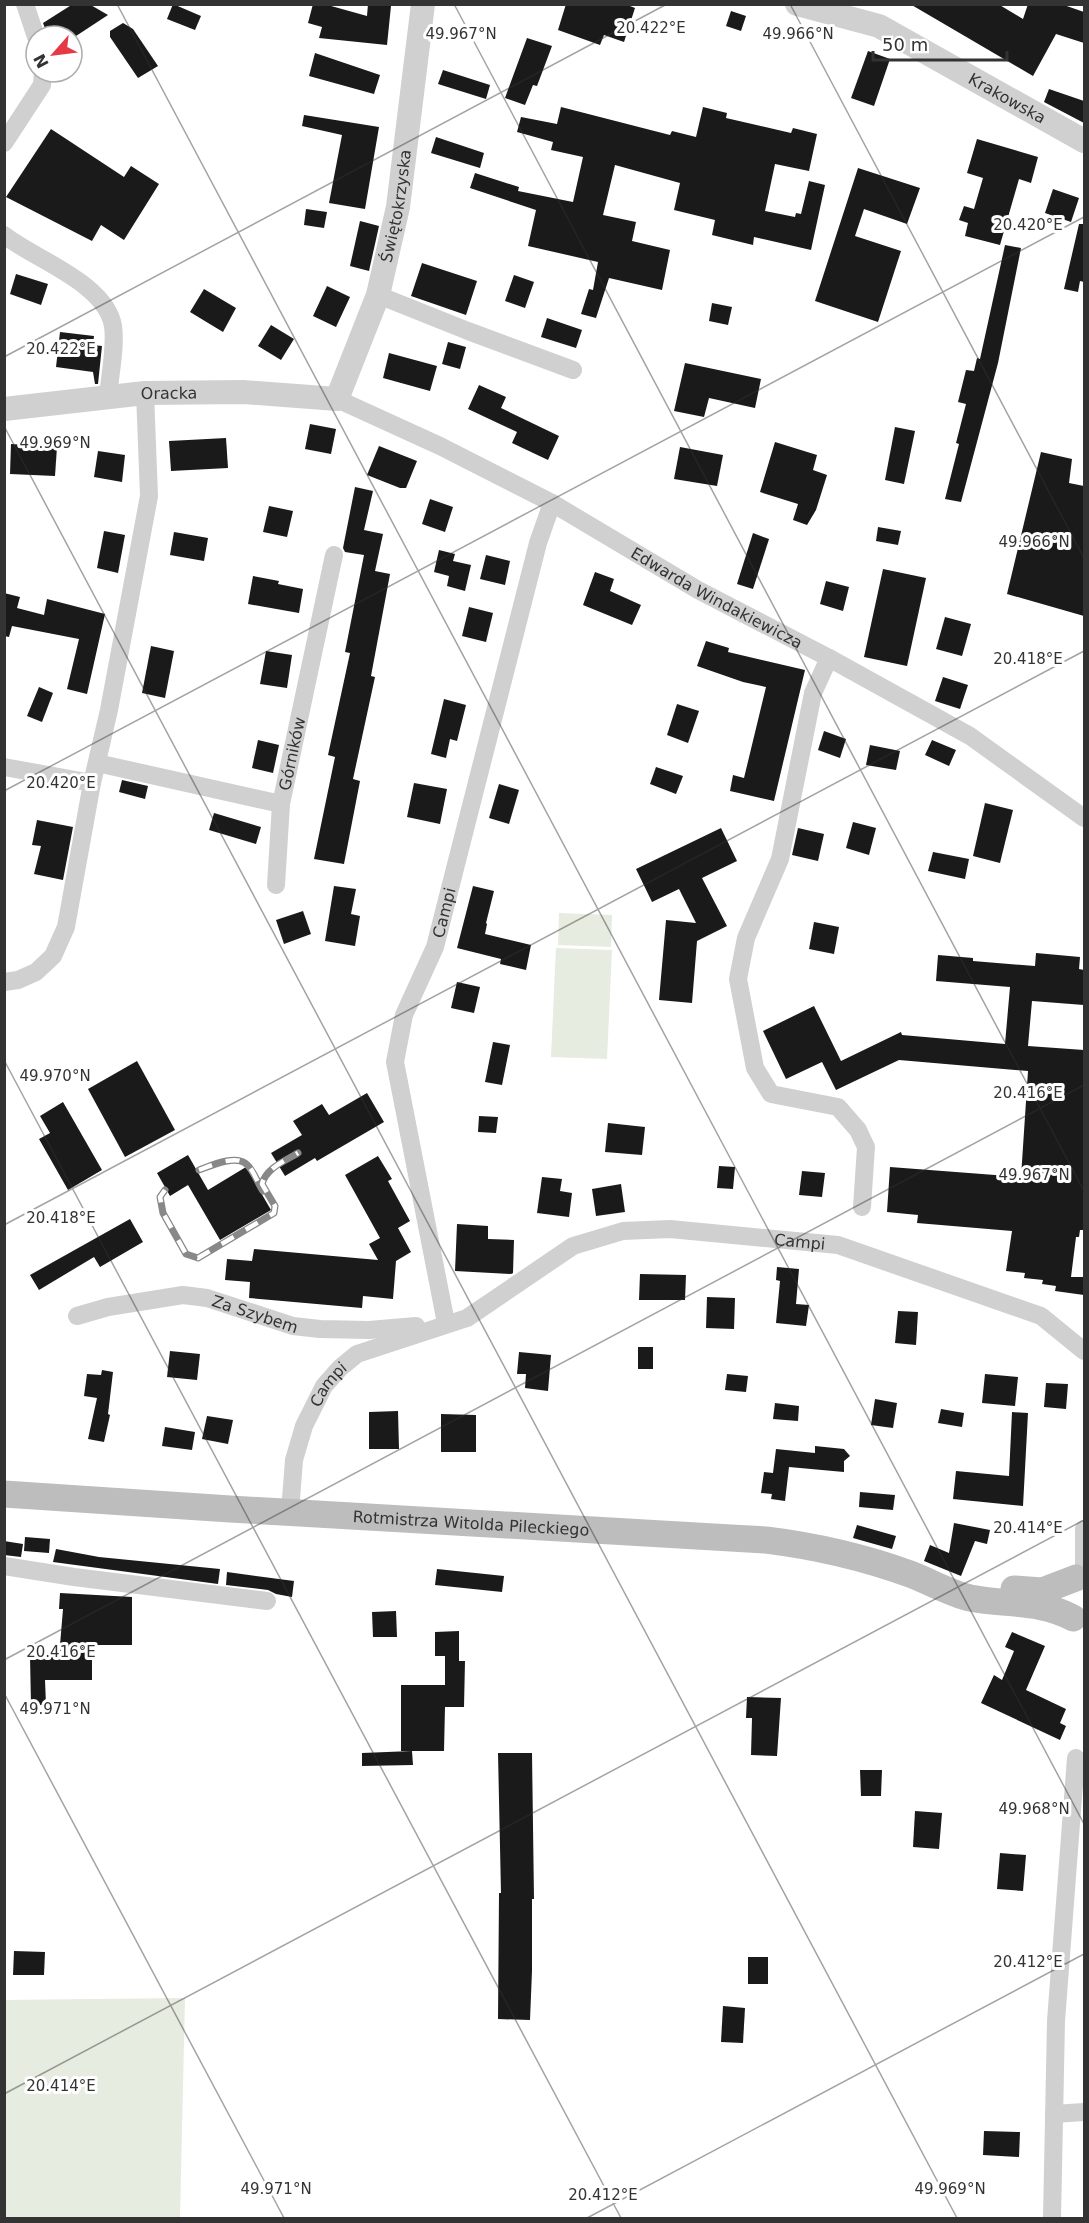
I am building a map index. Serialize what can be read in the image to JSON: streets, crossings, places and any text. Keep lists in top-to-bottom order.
{
  "streets": {
    "main road": ["Rotmistrza Witolda Pileckiego"],
    "street": [
      "Krakowska",
      "Świętokrzyska",
      "Oracka",
      "Edwarda Windakiewicza",
      "Górników",
      "Campi",
      "Za Szybem"
    ]
  },
  "crossings": [
    ["Świętokrzyska", "Oracka"],
    ["Świętokrzyska", "Edwarda Windakiewicza"],
    ["Oracka", "Edwarda Windakiewicza"],
    ["Edwarda Windakiewicza", "Campi"],
    ["Campi", "Za Szybem"],
    ["Campi", "Rotmistrza Witolda Pileckiego"]
  ],
  "scale_bar": "50 m",
  "north": "bottom left",
  "coordinates": [
    "20.422°E",
    "49.967°N",
    "49.966°N",
    "20.420°E",
    "49.969°N",
    "20.418°E",
    "49.970°N",
    "20.416°E",
    "20.414°E",
    "49.971°N",
    "49.968°N",
    "20.412°E"
  ]
}
